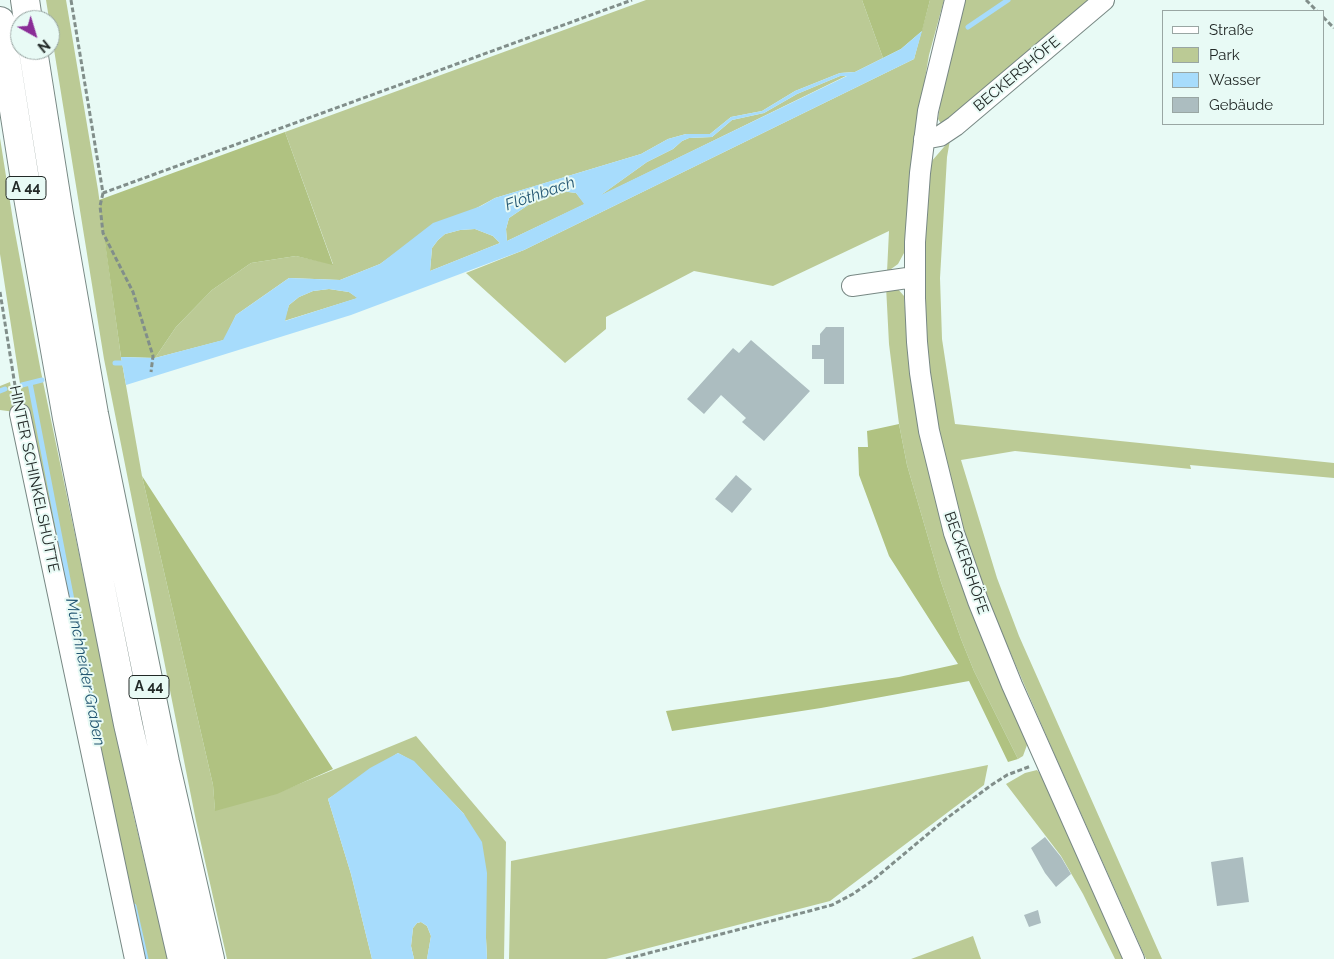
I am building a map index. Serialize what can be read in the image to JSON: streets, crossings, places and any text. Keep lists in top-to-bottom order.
{
  "streets": {
    "highway": ["A 44"],
    "street": ["BECKERSHÖFE", "HINTER SCHINKELSHÜTTE"]
  },
  "water": ["Flöthbach", "Münchheider Graben"],
  "legend": [
    "Straße",
    "Park",
    "Wasser",
    "Gebäude"
  ],
  "north": "bottom right"
}
